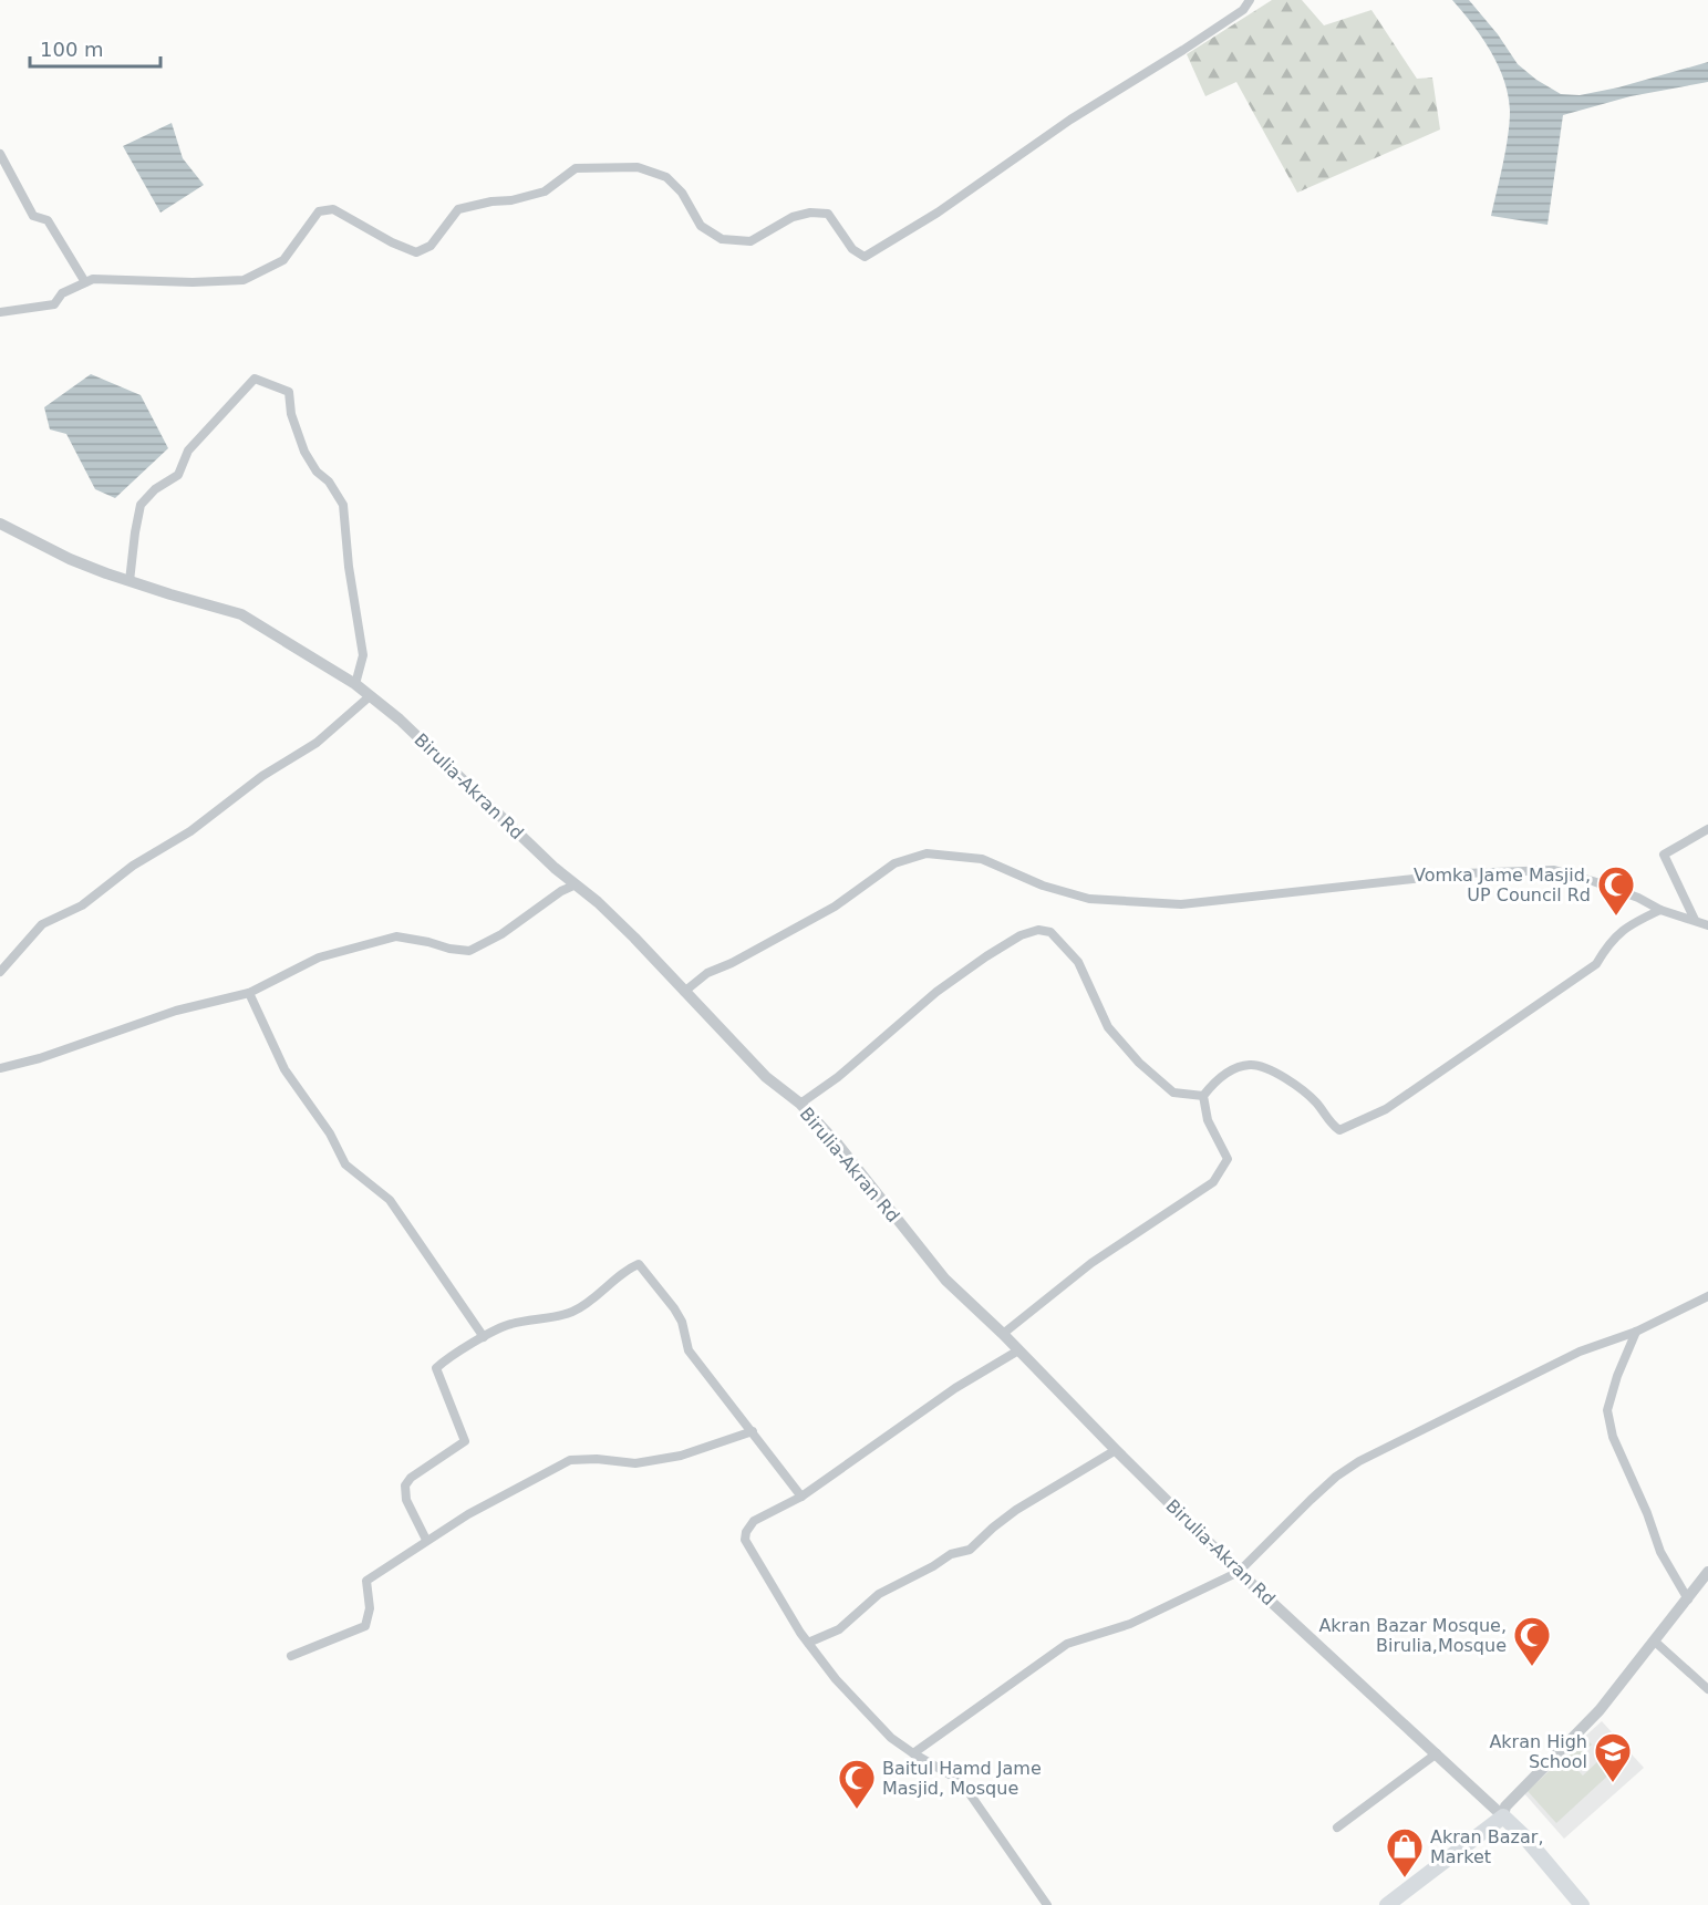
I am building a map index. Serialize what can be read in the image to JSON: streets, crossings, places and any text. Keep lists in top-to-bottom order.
{
  "streets": {
    "highway": ["Birulia-Akran Rd"]
  },
  "places": {
    "mosque": ["Vomka Jame Masjid, UP Council Rd", "Akran Bazar Mosque, Birulia,Mosque", "Baitul Hamd Jame Masjid, Mosque"],
    "school or university": ["Akran High School"],
    "shop": ["Akran Bazar, Market"]
  },
  "scale_bar": "100 m"
}
